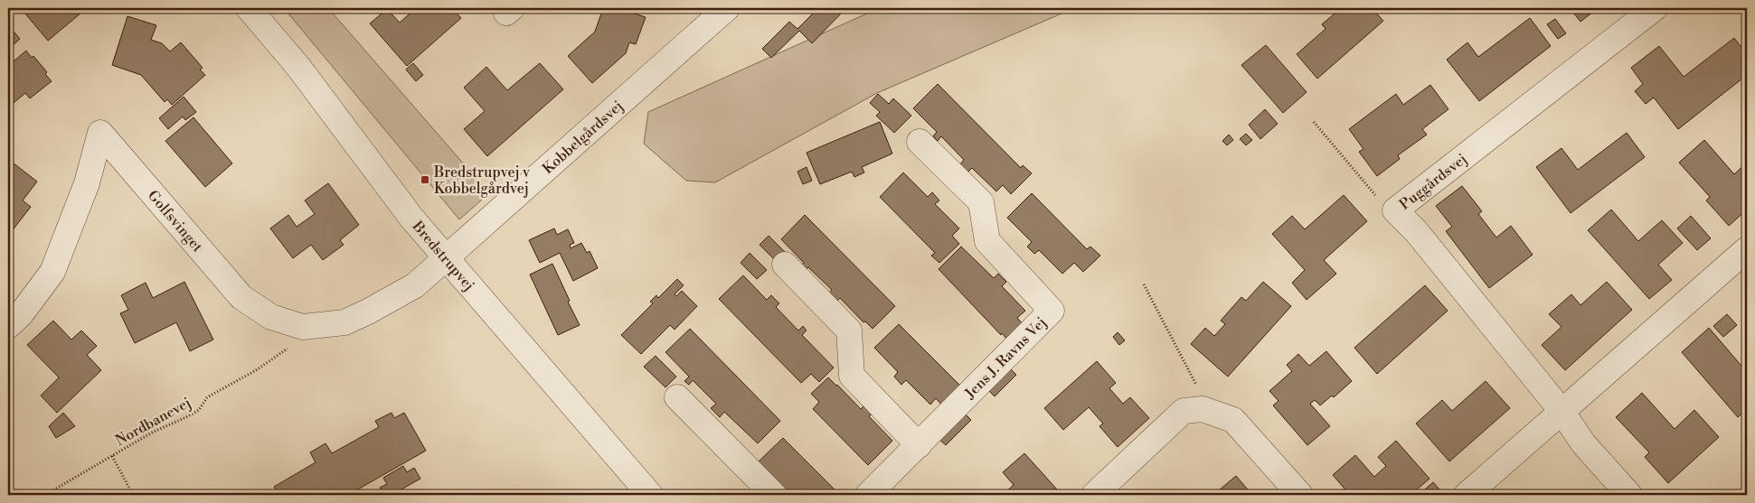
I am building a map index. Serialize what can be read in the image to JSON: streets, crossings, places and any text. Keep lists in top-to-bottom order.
{
  "streets": {
    "street": [
      "Kobbelgårdsvej",
      "Puggårdsvej",
      "Golfsvinget",
      "Bredstrupvej",
      "Jens J. Ravns Vej"
    ],
    "path": ["Nordbanevej"]
  },
  "crossings": [
    ["Kobbelgårdsvej", "Golfsvinget"],
    ["Kobbelgårdsvej", "Bredstrupvej"],
    ["Golfsvinget", "Bredstrupvej"],
    ["Golfsvinget", "Nordbanevej"]
  ],
  "places": {
    "transit": ["Bredstrupvej v Kobbelgårdvej"]
  }
}
